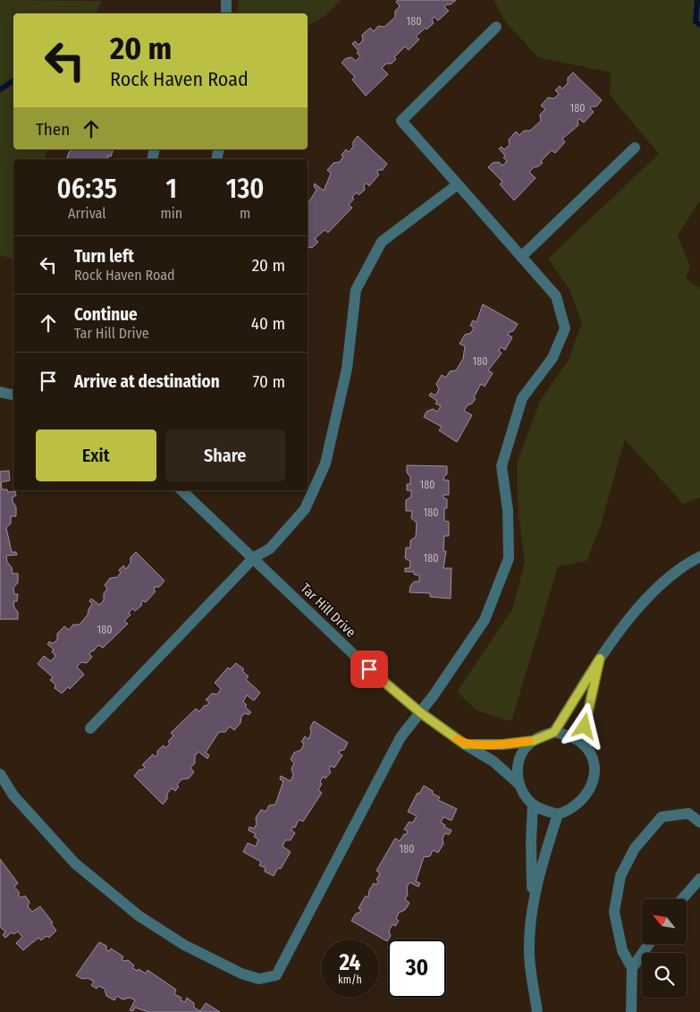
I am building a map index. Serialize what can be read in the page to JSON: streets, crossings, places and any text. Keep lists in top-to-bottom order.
{
  "streets": {
    "street": ["Tar Hill Drive"]
  },
  "house_numbers": [
    "180",
    "180",
    "180",
    "180",
    "180",
    "180",
    "180",
    "180"
  ],
  "north": "top left",
  "page": {
    "turn": ["20 m", "Rock Haven Road"],
    "then": "Then",
    "eta": [
      "06:35",
      "Arrival",
      "1",
      "min",
      "130",
      "m"
    ],
    "list": [
      {
        "name": "Turn left",
        "note": "Rock Haven Road",
        "value": "20 m"
      },
      {
        "name": "Continue",
        "note": "Tar Hill Drive",
        "value": "40 m"
      },
      {
        "name": "Arrive at destination",
        "value": "70 m"
      }
    ],
    "buttons": ["Exit", "Share"],
    "speed": "24 km/h",
    "limit": "30"
  }
}
